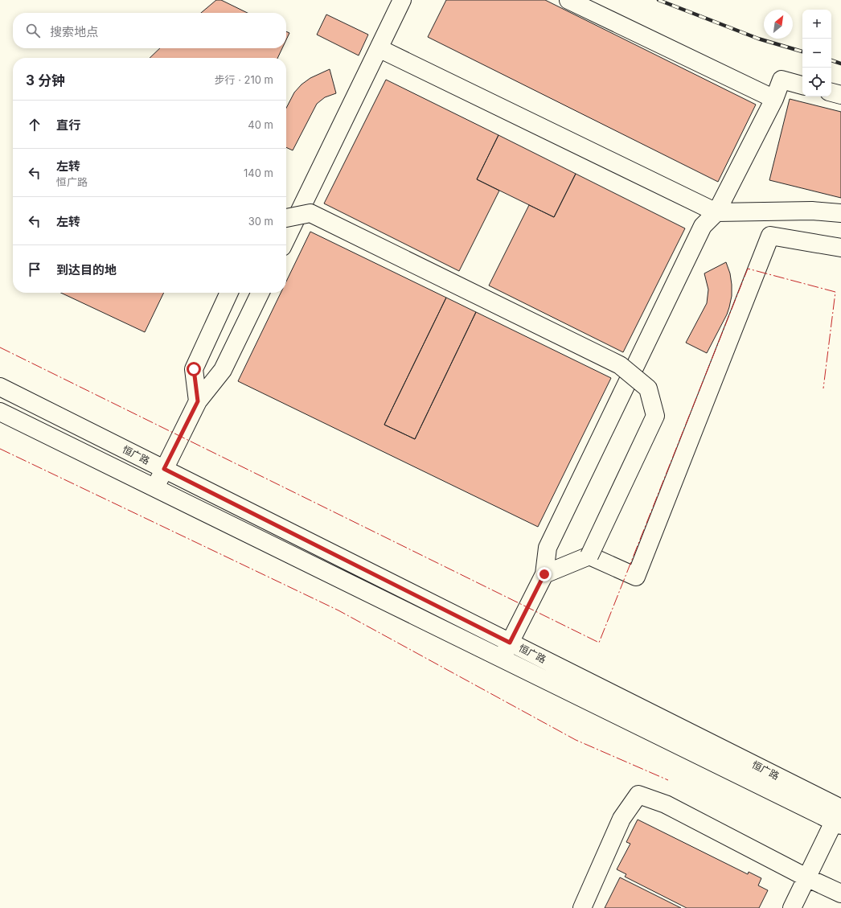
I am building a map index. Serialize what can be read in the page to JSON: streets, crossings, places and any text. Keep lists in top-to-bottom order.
{
  "streets": {
    "street": ["恒广路"]
  },
  "north": "top right",
  "page": {
    "map_buttons": ["+", "−"],
    "search": "搜索地点",
    "heading": ["3 分钟", "步行 · 210 m"],
    "list": [
      ["直行", "40 m"],
      ["左转", "恒广路", "140 m"],
      ["左转", "30 m"],
      "到达目的地"
    ]
  }
}
